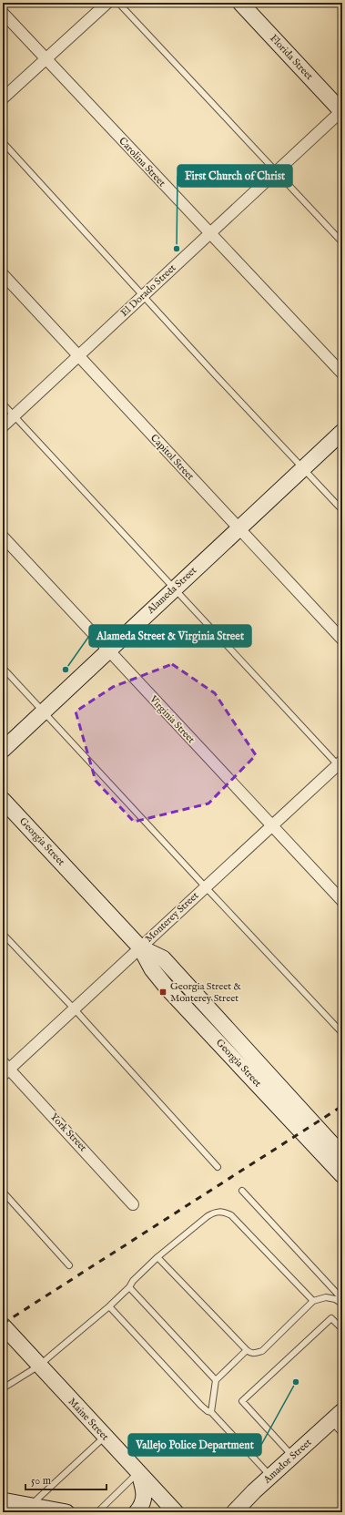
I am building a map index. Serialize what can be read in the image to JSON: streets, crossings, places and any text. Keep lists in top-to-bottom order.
{
  "streets": {
    "main road": [
      "Florida Street",
      "Alameda Street",
      "Georgia Street",
      "Maine Street",
      "Amador Street"
    ],
    "street": [
      "Carolina Street",
      "El Dorado Street",
      "Capitol Street",
      "Virginia Street",
      "Monterey Street",
      "York Street"
    ]
  },
  "crossings": [
    ["Florida Street", "El Dorado Street"],
    ["Carolina Street", "El Dorado Street"],
    ["El Dorado Street", "Capitol Street"],
    ["Capitol Street", "Alameda Street"],
    ["Alameda Street", "Virginia Street"],
    ["Virginia Street", "Monterey Street"],
    ["Georgia Street", "Monterey Street"],
    ["Monterey Street", "York Street"]
  ],
  "places": {
    "other": ["First Church of Christ", "Alameda Street & Virginia Street", "Vallejo Police Department"],
    "transit": ["Georgia Street & Monterey Street"]
  },
  "scale_bar": "50 m"
}
